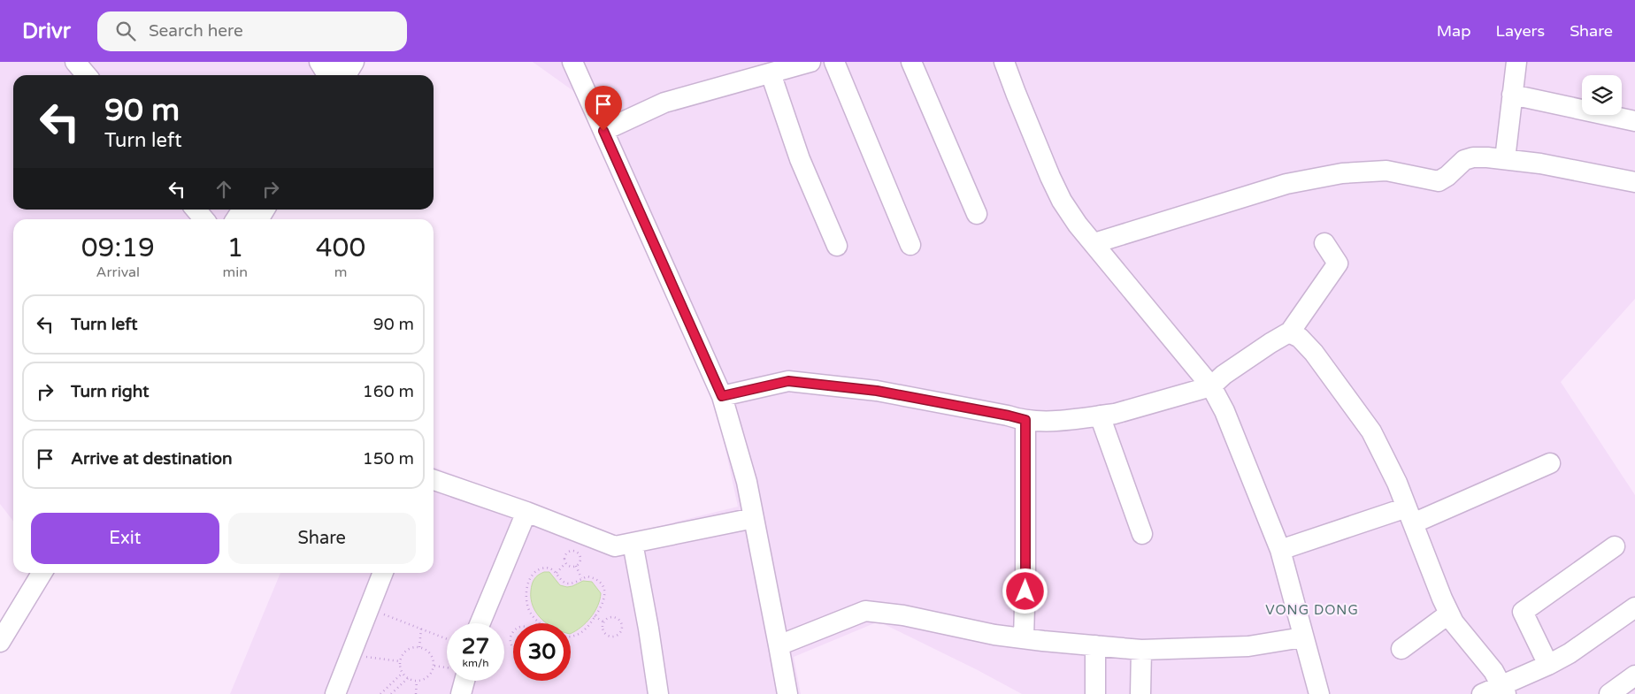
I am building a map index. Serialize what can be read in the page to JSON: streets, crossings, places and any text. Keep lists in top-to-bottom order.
{
  "districts": ["VONG DONG"],
  "page": {
    "header": "Drivr",
    "search": "Search here",
    "nav": ["Map", "Layers", "Share"],
    "turn": ["90 m", "Turn left"],
    "eta": [
      "09:19",
      "Arrival",
      "1",
      "min",
      "400",
      "m"
    ],
    "list": [
      {
        "name": "Turn left",
        "value": "90 m"
      },
      {
        "name": "Turn right",
        "value": "160 m"
      },
      {
        "name": "Arrive at destination",
        "value": "150 m"
      }
    ],
    "buttons": ["Exit", "Share"],
    "speed": "27 km/h",
    "limit": "30"
  }
}
